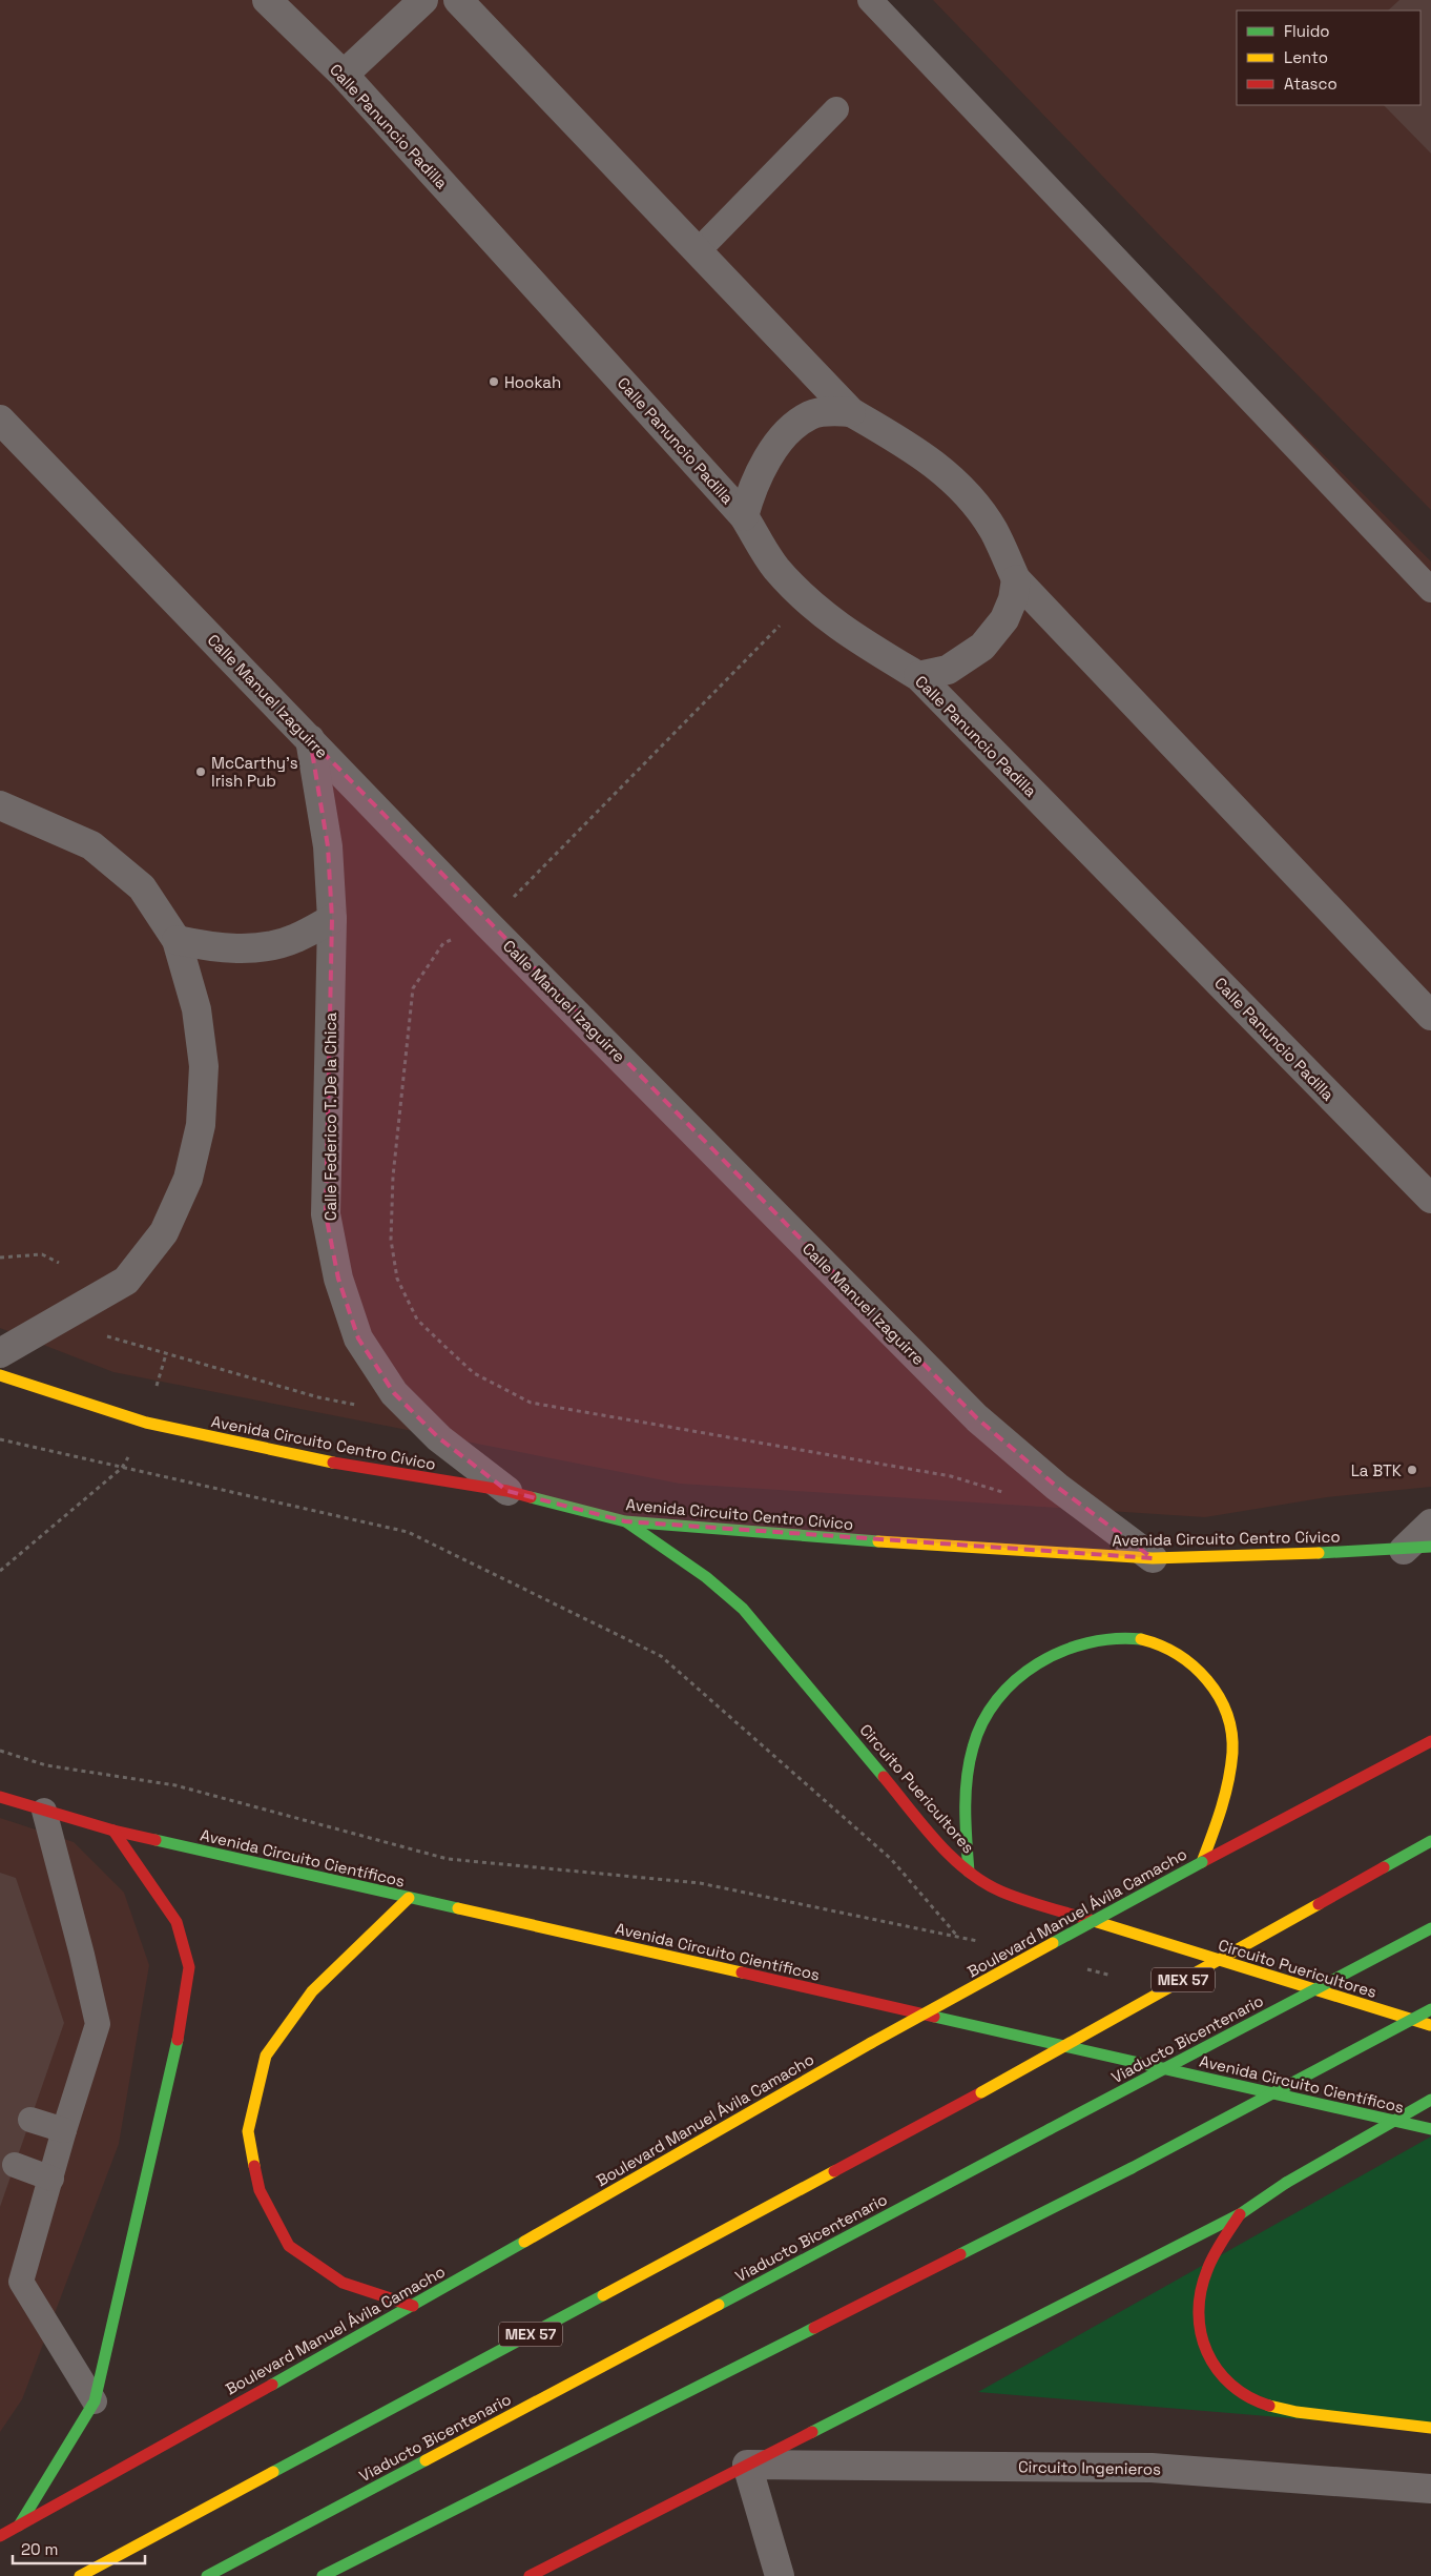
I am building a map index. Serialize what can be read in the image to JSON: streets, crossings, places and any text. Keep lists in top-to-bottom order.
{
  "streets": {
    "main road": [
      "Avenida Circuito Centro Cívico",
      "Circuito Puericultores",
      "Avenida Circuito Científicos",
      "Boulevard Manuel Ávila Camacho",
      "MEX 57",
      "Viaducto Bicentenario"
    ],
    "street": [
      "Calle Panuncio Padilla",
      "Calle Manuel Izaguirre",
      "Calle Federico T. De la Chica",
      "Circuito Ingenieros"
    ]
  },
  "crossings": [
    ["Calle Manuel Izaguirre", "Calle Federico T. De la Chica"],
    ["Calle Manuel Izaguirre", "Avenida Circuito Centro Cívico"],
    ["Calle Federico T. De la Chica", "Avenida Circuito Centro Cívico"],
    ["Avenida Circuito Centro Cívico", "Circuito Puericultores"]
  ],
  "places": ["Hookah", "McCarthy's Irish Pub", "La BTK"],
  "legend": ["Fluido", "Lento", "Atasco"],
  "scale_bar": "20 m"
}
